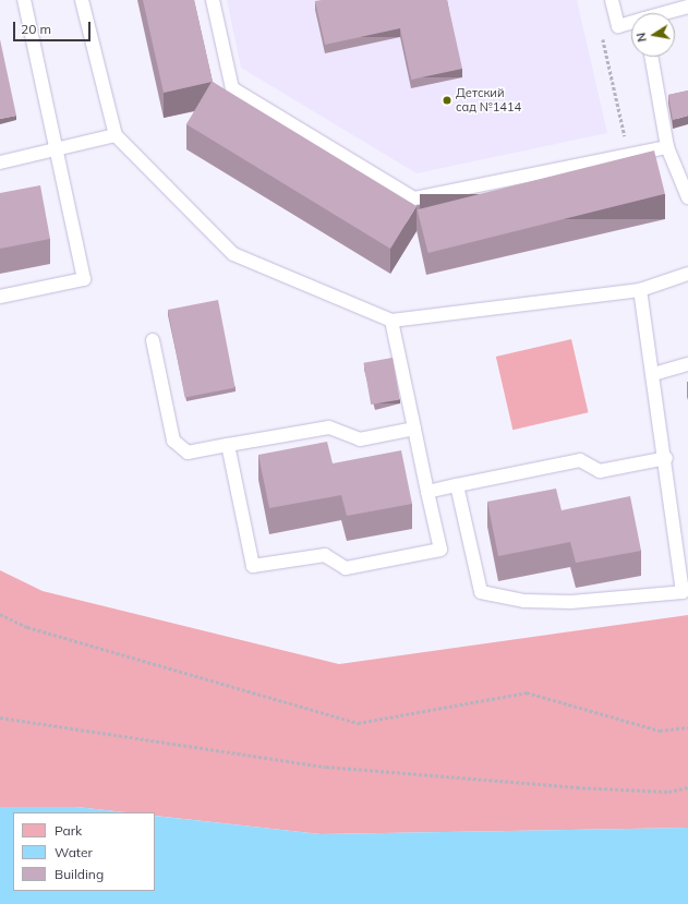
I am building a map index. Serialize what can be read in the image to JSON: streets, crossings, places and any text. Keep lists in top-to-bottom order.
{
  "places": ["Детский сад №1414"],
  "legend": ["Park", "Water", "Building"],
  "scale_bar": "20 m",
  "north": "left"
}
